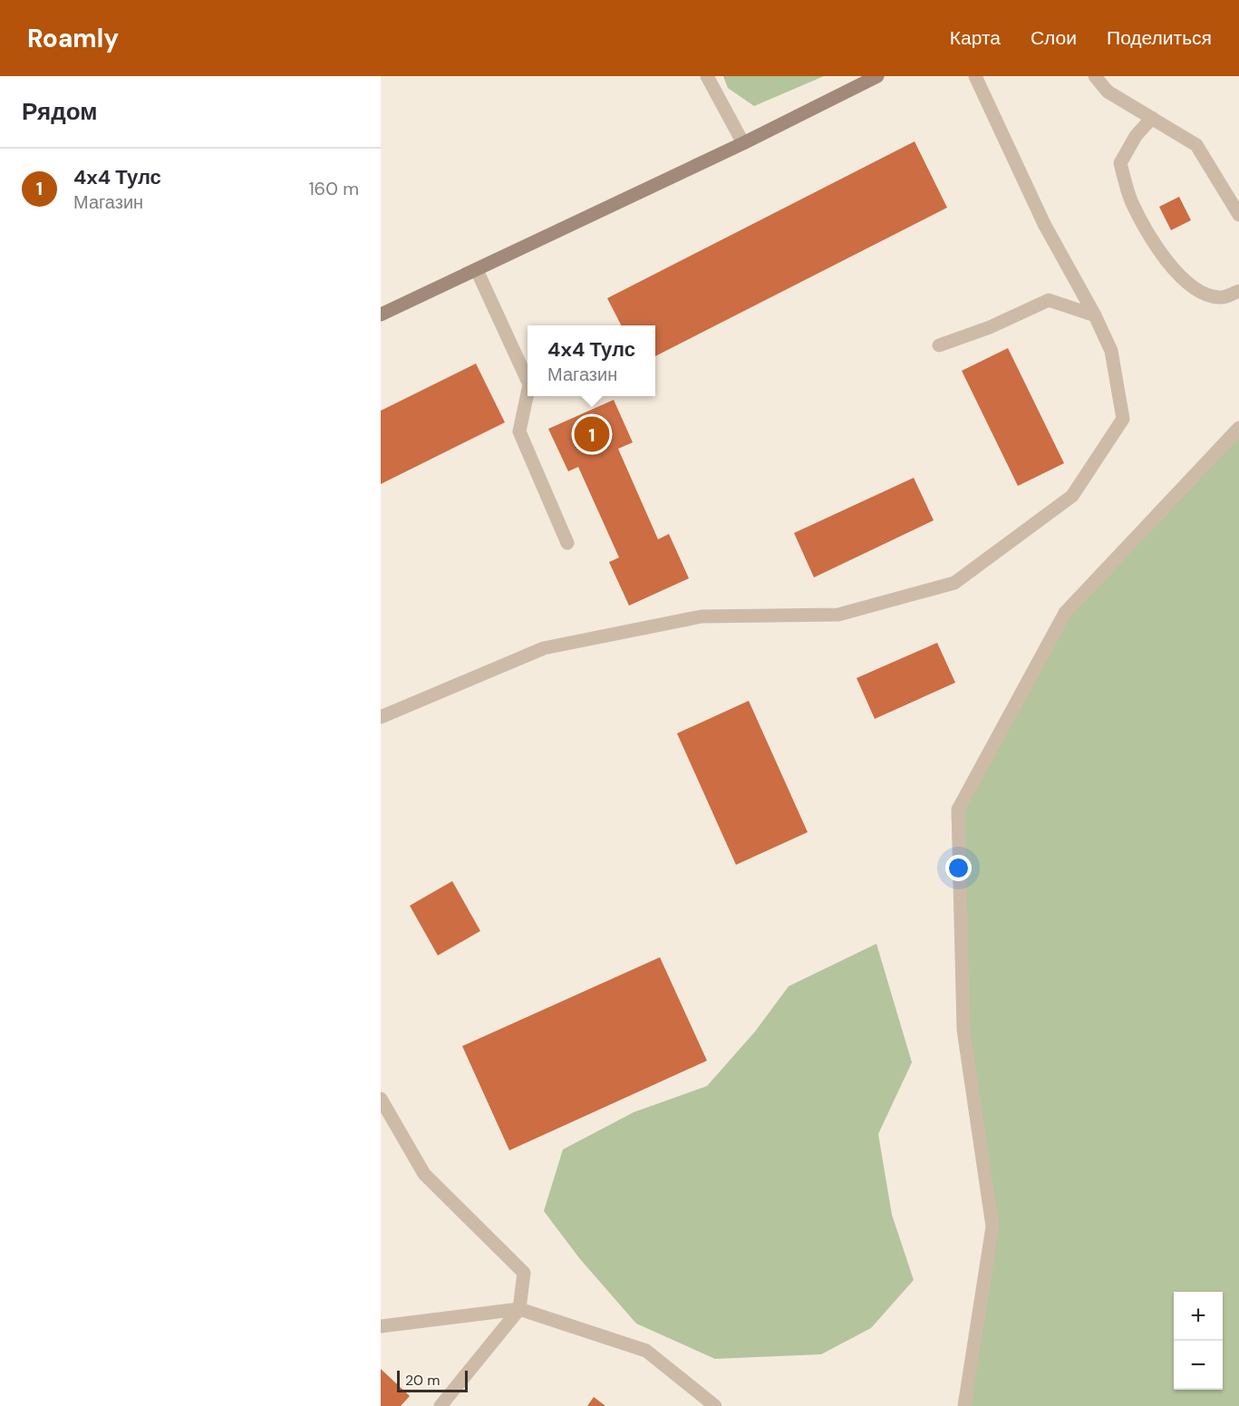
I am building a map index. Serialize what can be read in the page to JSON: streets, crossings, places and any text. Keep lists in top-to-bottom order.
{
  "scale_bar": "20 m",
  "page": {
    "header": "Roamly",
    "nav": ["Карта", "Слои", "Поделиться"],
    "heading": "Рядом",
    "list": [
      {
        "mark": "1",
        "name": "4x4 Тулс",
        "note": "Магазин",
        "value": "160 m"
      }
    ],
    "popup": ["4x4 Тулс", "Магазин"],
    "pins": "1",
    "map_buttons": ["+", "−"],
    "scale": "20 m"
  }
}
